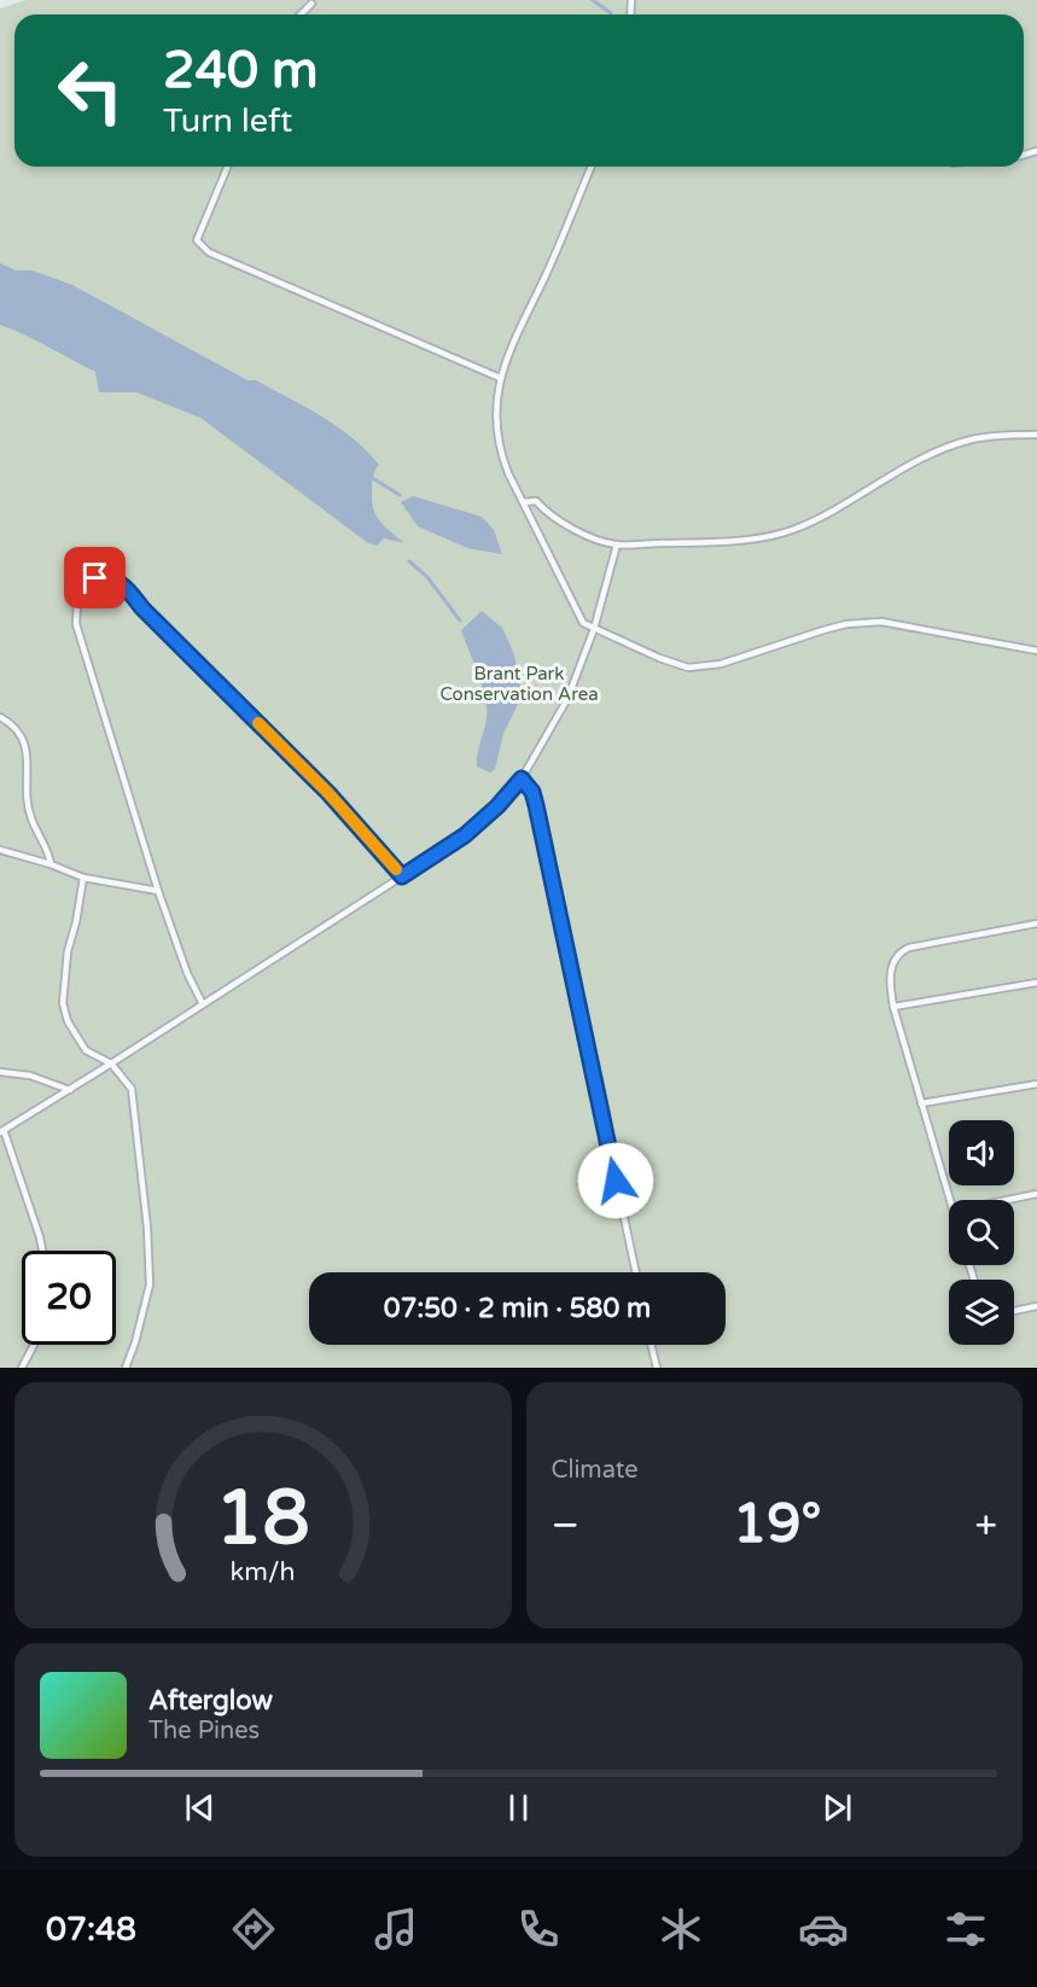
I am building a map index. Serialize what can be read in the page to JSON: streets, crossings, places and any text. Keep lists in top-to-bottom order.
{
  "parks": ["Brant Park Conservation Area"],
  "page": {
    "turn": ["240 m", "Turn left"],
    "limit": "20",
    "trip": "07:50 · 2 min · 580 m",
    "tile": "Climate",
    "heat": ["−", "19°", "+"],
    "song": ["Afterglow", "The Pines"],
    "tabs": "07:48",
    "gauge": ["18", "km/h"]
  }
}
